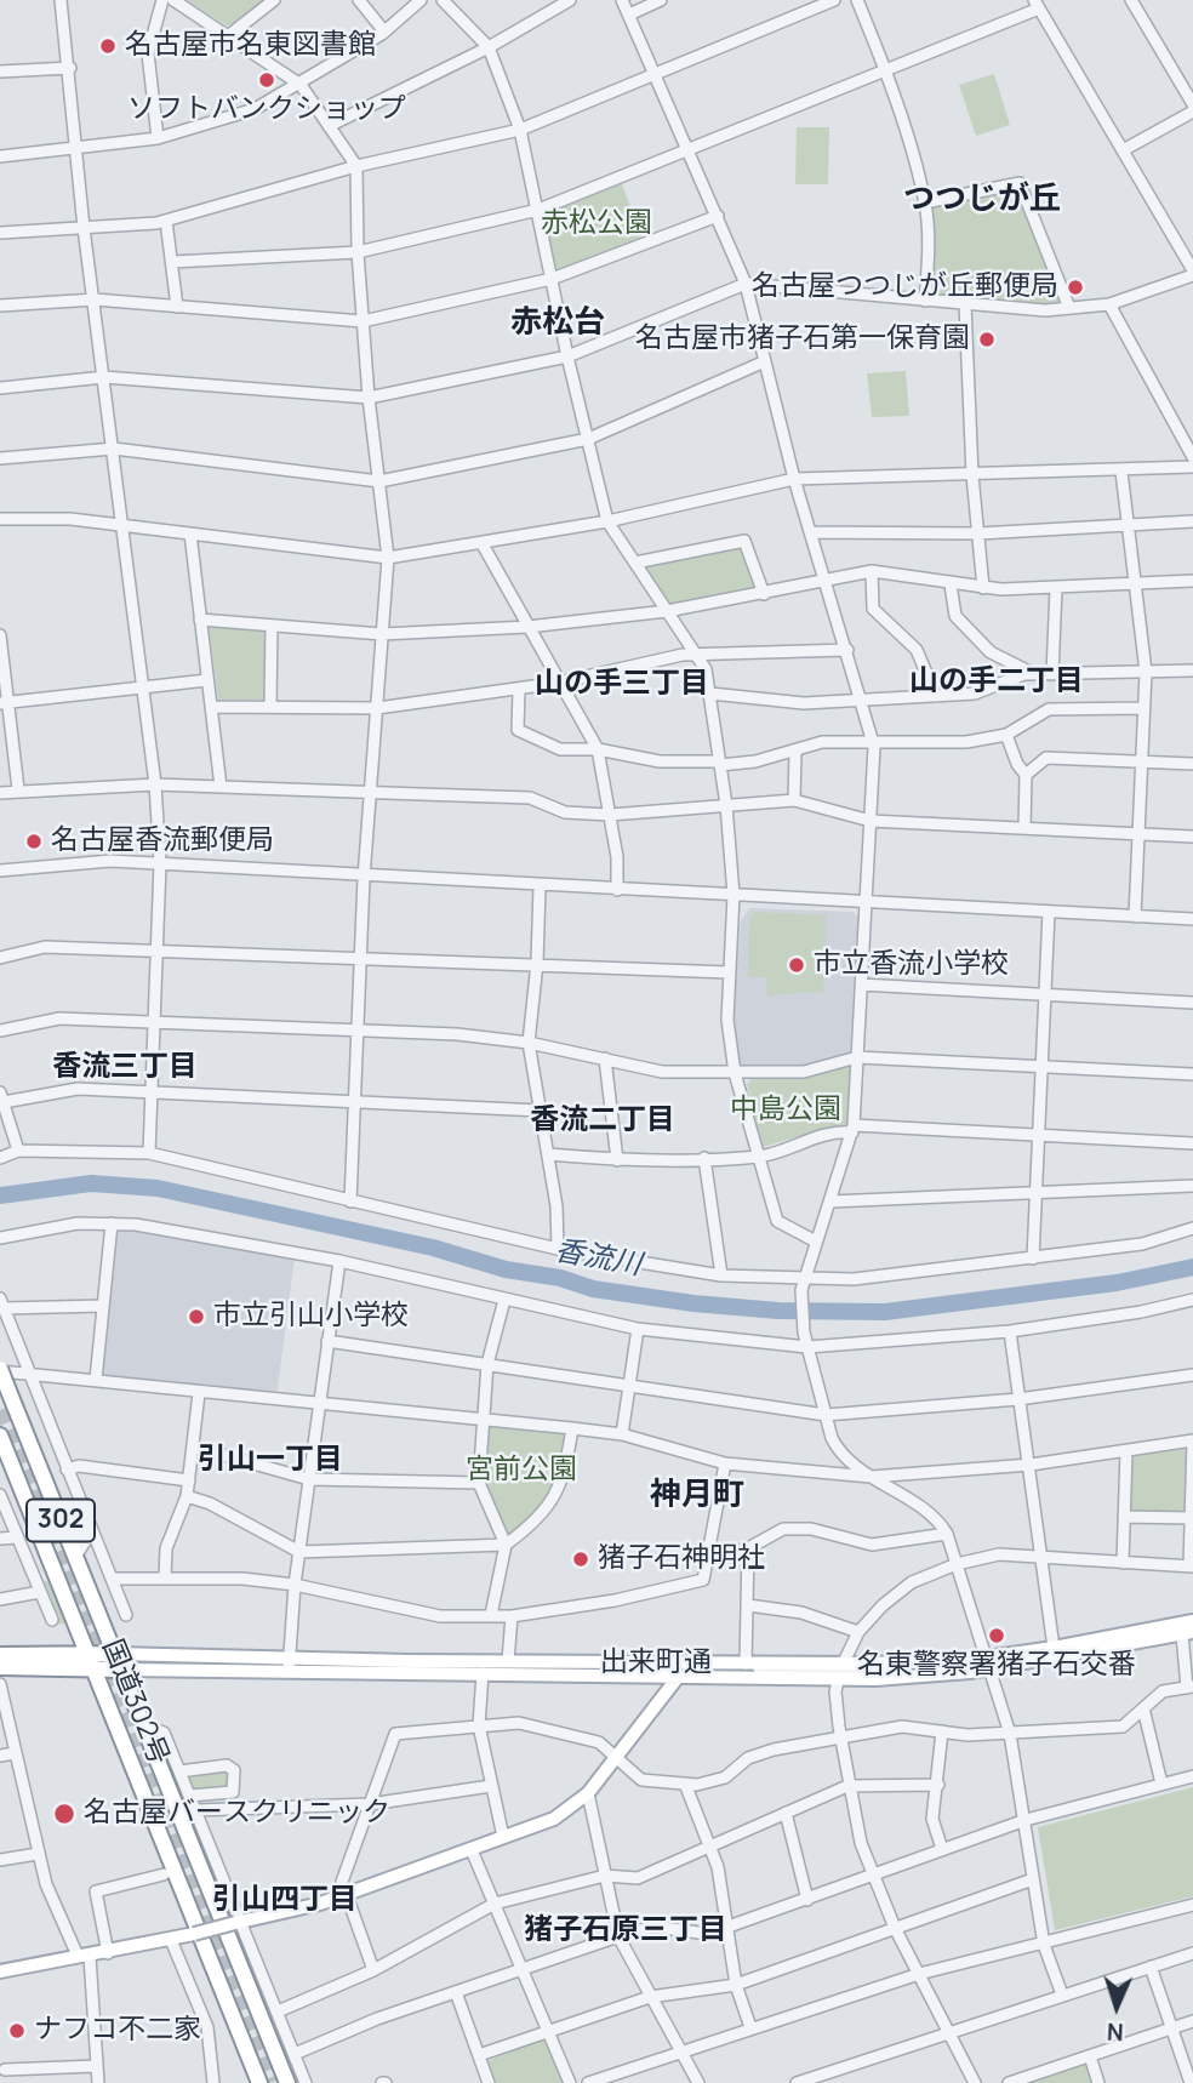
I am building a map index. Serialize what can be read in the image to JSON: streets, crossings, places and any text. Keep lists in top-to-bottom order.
{
  "streets": {
    "highway": ["302", "国道302号"],
    "main road": ["出来町通"]
  },
  "crossings": [
    ["出来町通", "国道302号"]
  ],
  "districts": [
    "つつじが丘",
    "赤松台",
    "山の手二丁目",
    "山の手三丁目",
    "香流三丁目",
    "香流二丁目",
    "引山一丁目",
    "神月町",
    "引山四丁目",
    "猪子石原三丁目"
  ],
  "water": ["香流川"],
  "parks": ["赤松公園", "中島公園", "宮前公園"],
  "places": [
    "名古屋市名東図書館",
    "ソフトバンクショップ",
    "名古屋つつじが丘郵便局",
    "名古屋市猪子石第一保育園",
    "名古屋香流郵便局",
    "市立香流小学校",
    "市立引山小学校",
    "猪子石神明社",
    "名東警察署猪子石交番",
    "名古屋バースクリニック",
    "ナフコ不二家"
  ],
  "north": "bottom"
}
